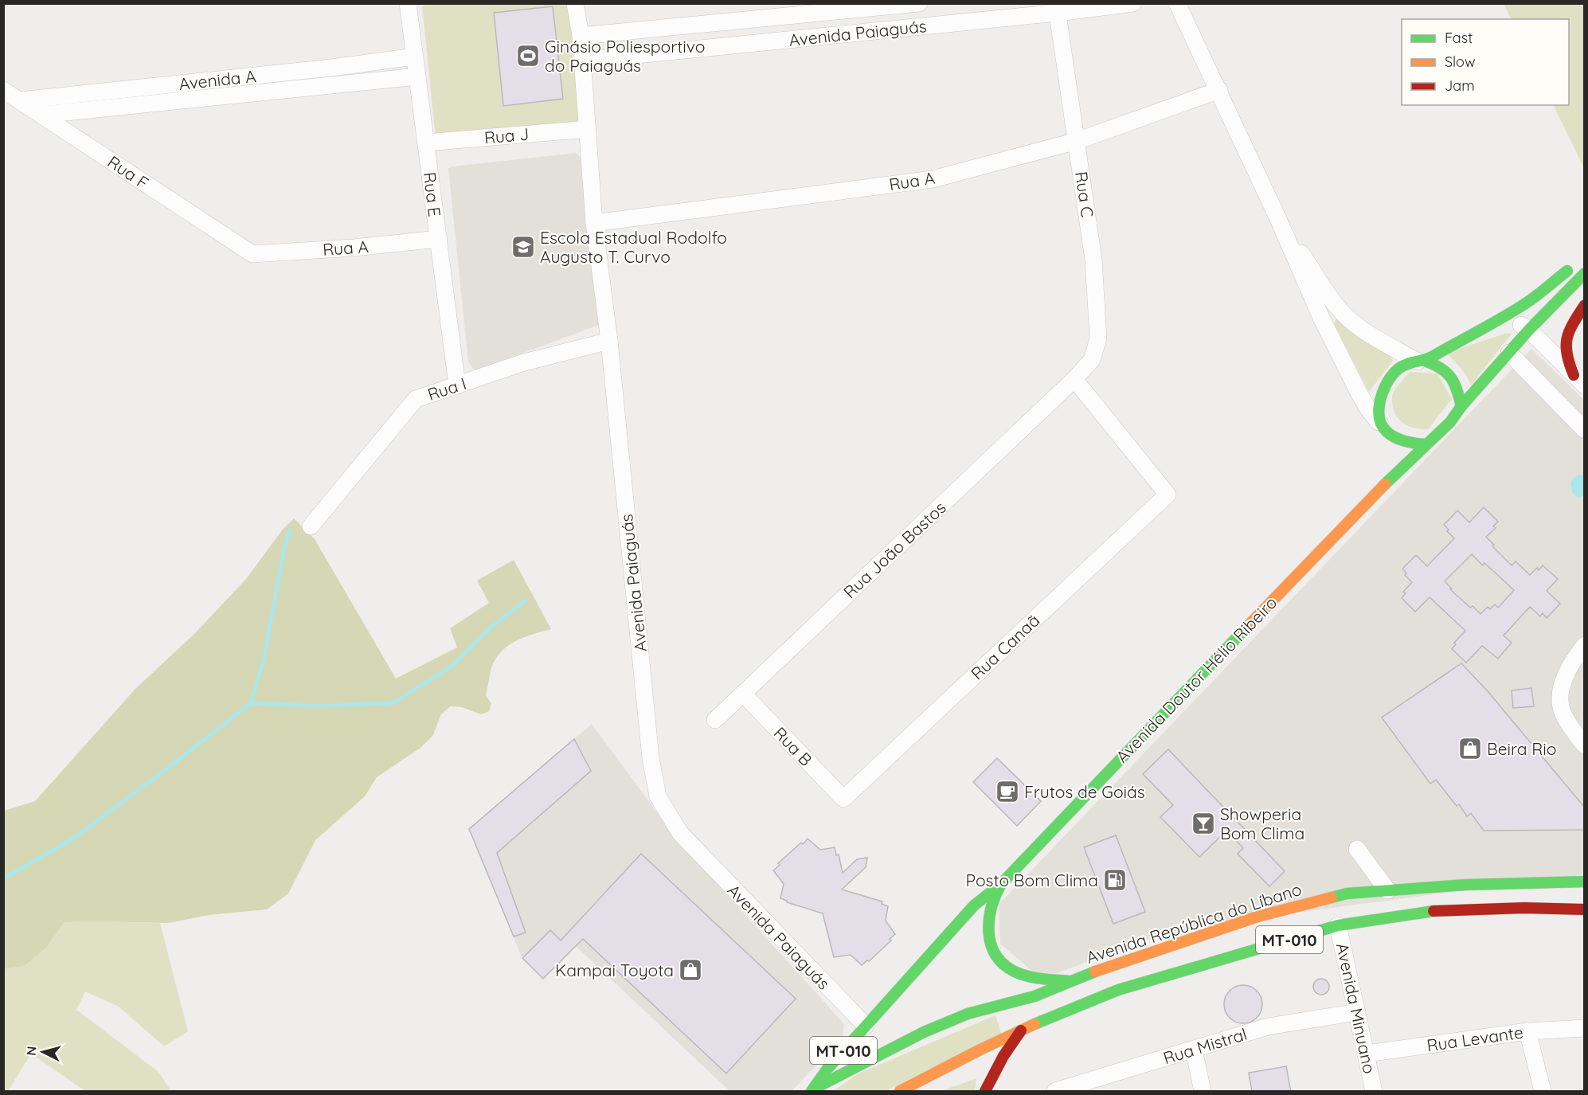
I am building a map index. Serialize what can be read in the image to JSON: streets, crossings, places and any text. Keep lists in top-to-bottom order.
{
  "streets": {
    "main road": ["Avenida Doutor Hélio Ribeiro", "Avenida República do Líbano", "MT-010"],
    "street": [
      "Avenida Paiaguás",
      "Avenida A",
      "Rua J",
      "Rua F",
      "Rua A",
      "Rua E",
      "Rua C",
      "Rua I",
      "Rua João Bastos",
      "Rua Canaã",
      "Rua B",
      "Avenida Minuano",
      "Rua Levante",
      "Rua Mistral"
    ]
  },
  "crossings": [
    ["Avenida Paiaguás", "Rua J"],
    ["Avenida Paiaguás", "Rua A"],
    ["Avenida Paiaguás", "Rua C"],
    ["Avenida Paiaguás", "Rua I"],
    ["Avenida Paiaguás", "MT-010"],
    ["Avenida A", "Rua F"],
    ["Avenida A", "Rua E"],
    ["Rua J", "Rua E"],
    ["Rua F", "Rua A"],
    ["Rua A", "Rua E"],
    ["Rua A", "Rua C"],
    ["Rua E", "Rua I"],
    ["Rua C", "Rua João Bastos"],
    ["Rua C", "Rua Canaã"],
    ["Rua João Bastos", "Rua Canaã"],
    ["Rua João Bastos", "Rua B"],
    ["Rua Canaã", "Rua B"],
    ["Avenida Doutor Hélio Ribeiro", "MT-010"],
    ["Avenida República do Líbano", "MT-010"],
    ["MT-010", "Avenida Minuano"],
    ["Avenida Minuano", "Rua Levante"],
    ["Avenida Minuano", "Rua Mistral"]
  ],
  "places": {
    "sports": ["Ginásio Poliesportivo do Paiaguás"],
    "school or university": ["Escola Estadual Rodolfo Augusto T. Curvo"],
    "shop": ["Beira Rio", "Kampai Toyota"],
    "cafe": ["Frutos de Goiás"],
    "bar": ["Showperia Bom Clima"],
    "fuel station": ["Posto Bom Clima"]
  },
  "legend": ["Fast", "Slow", "Jam"],
  "north": "left"
}
